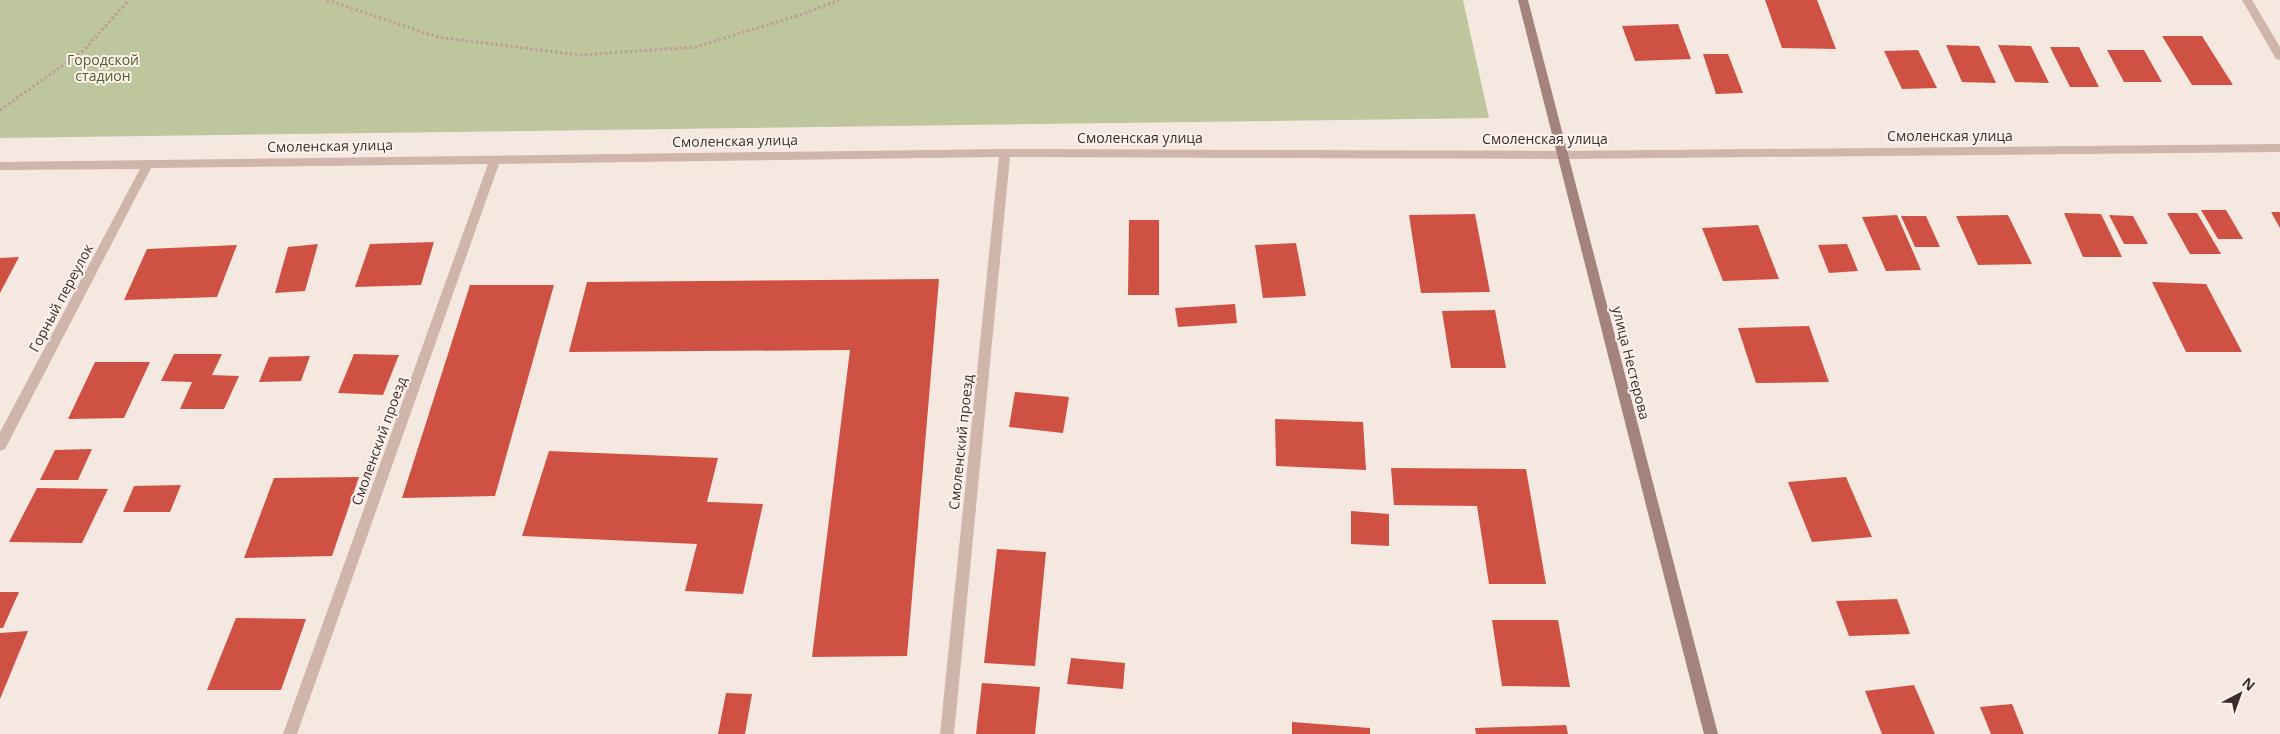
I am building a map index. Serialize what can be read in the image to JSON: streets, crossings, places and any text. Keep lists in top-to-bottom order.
{
  "streets": {
    "main road": ["улица Нестерова"],
    "street": ["Смоленская улица", "Горный переулок", "Смоленский проезд"]
  },
  "crossings": [
    ["Смоленская улица", "Горный переулок"],
    ["Смоленская улица", "улица Нестерова"],
    ["Смоленская улица", "Смоленский проезд"]
  ],
  "parks": ["Городской стадион"],
  "north": "top right"
}
